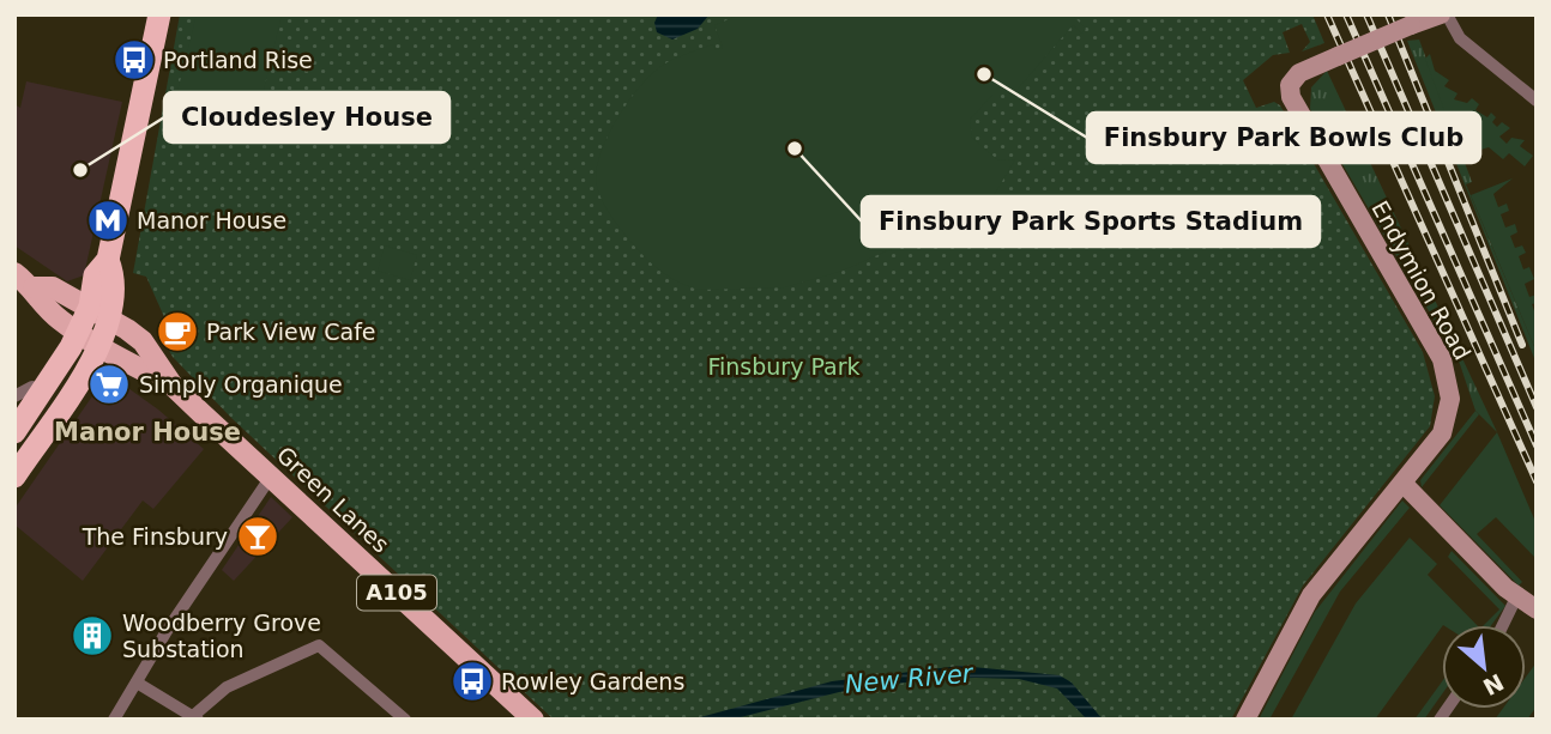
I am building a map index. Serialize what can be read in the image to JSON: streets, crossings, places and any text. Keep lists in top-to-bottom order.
{
  "streets": {
    "main road": ["Endymion Road", "Green Lanes", "A105"]
  },
  "districts": ["Manor House"],
  "water": ["New River"],
  "parks": ["Finsbury Park"],
  "places": {
    "bus stop": ["Portland Rise", "Rowley Gardens"],
    "other": ["Finsbury Park Bowls Club", "Finsbury Park Sports Stadium", "Cloudesley House"],
    "metro station": ["Manor House"],
    "cafe": ["Park View Cafe"],
    "supermarket": ["Simply Organique"],
    "bar": ["The Finsbury"],
    "building": ["Woodberry Grove Substation"]
  },
  "north": "bottom right"
}
